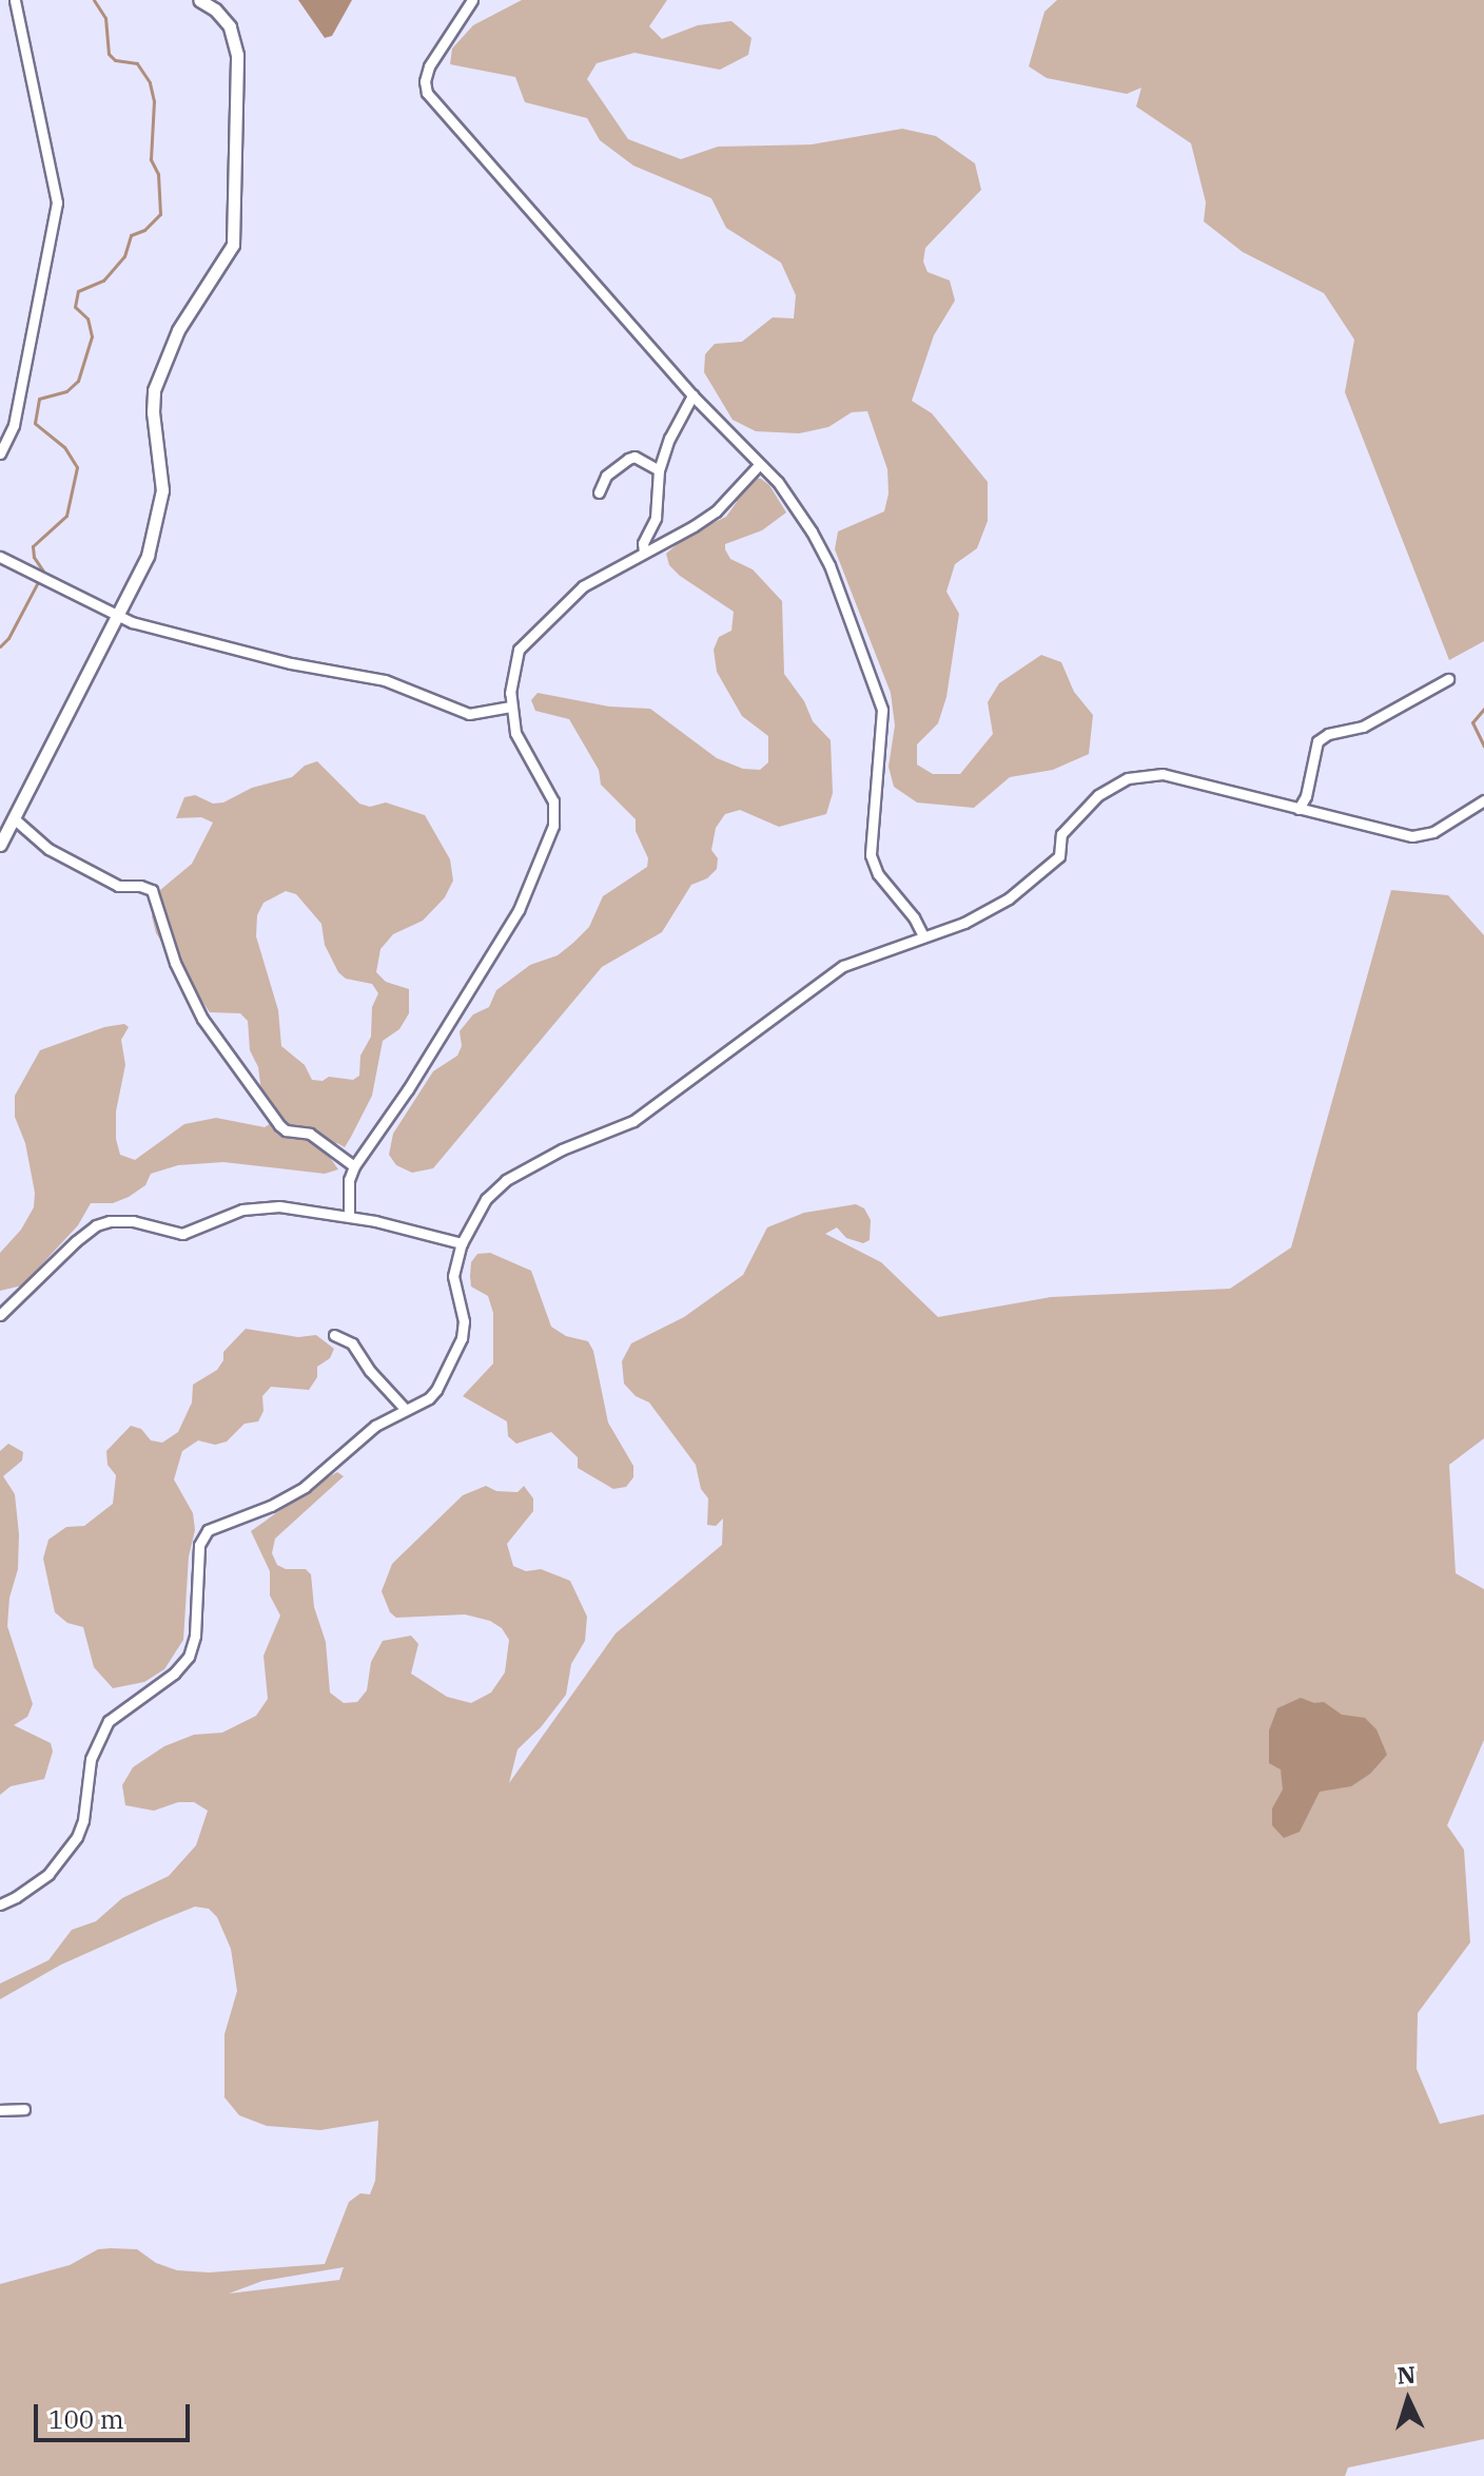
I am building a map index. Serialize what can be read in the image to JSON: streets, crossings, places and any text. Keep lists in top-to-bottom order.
{
  "scale_bar": "100 m",
  "north": "top"
}
